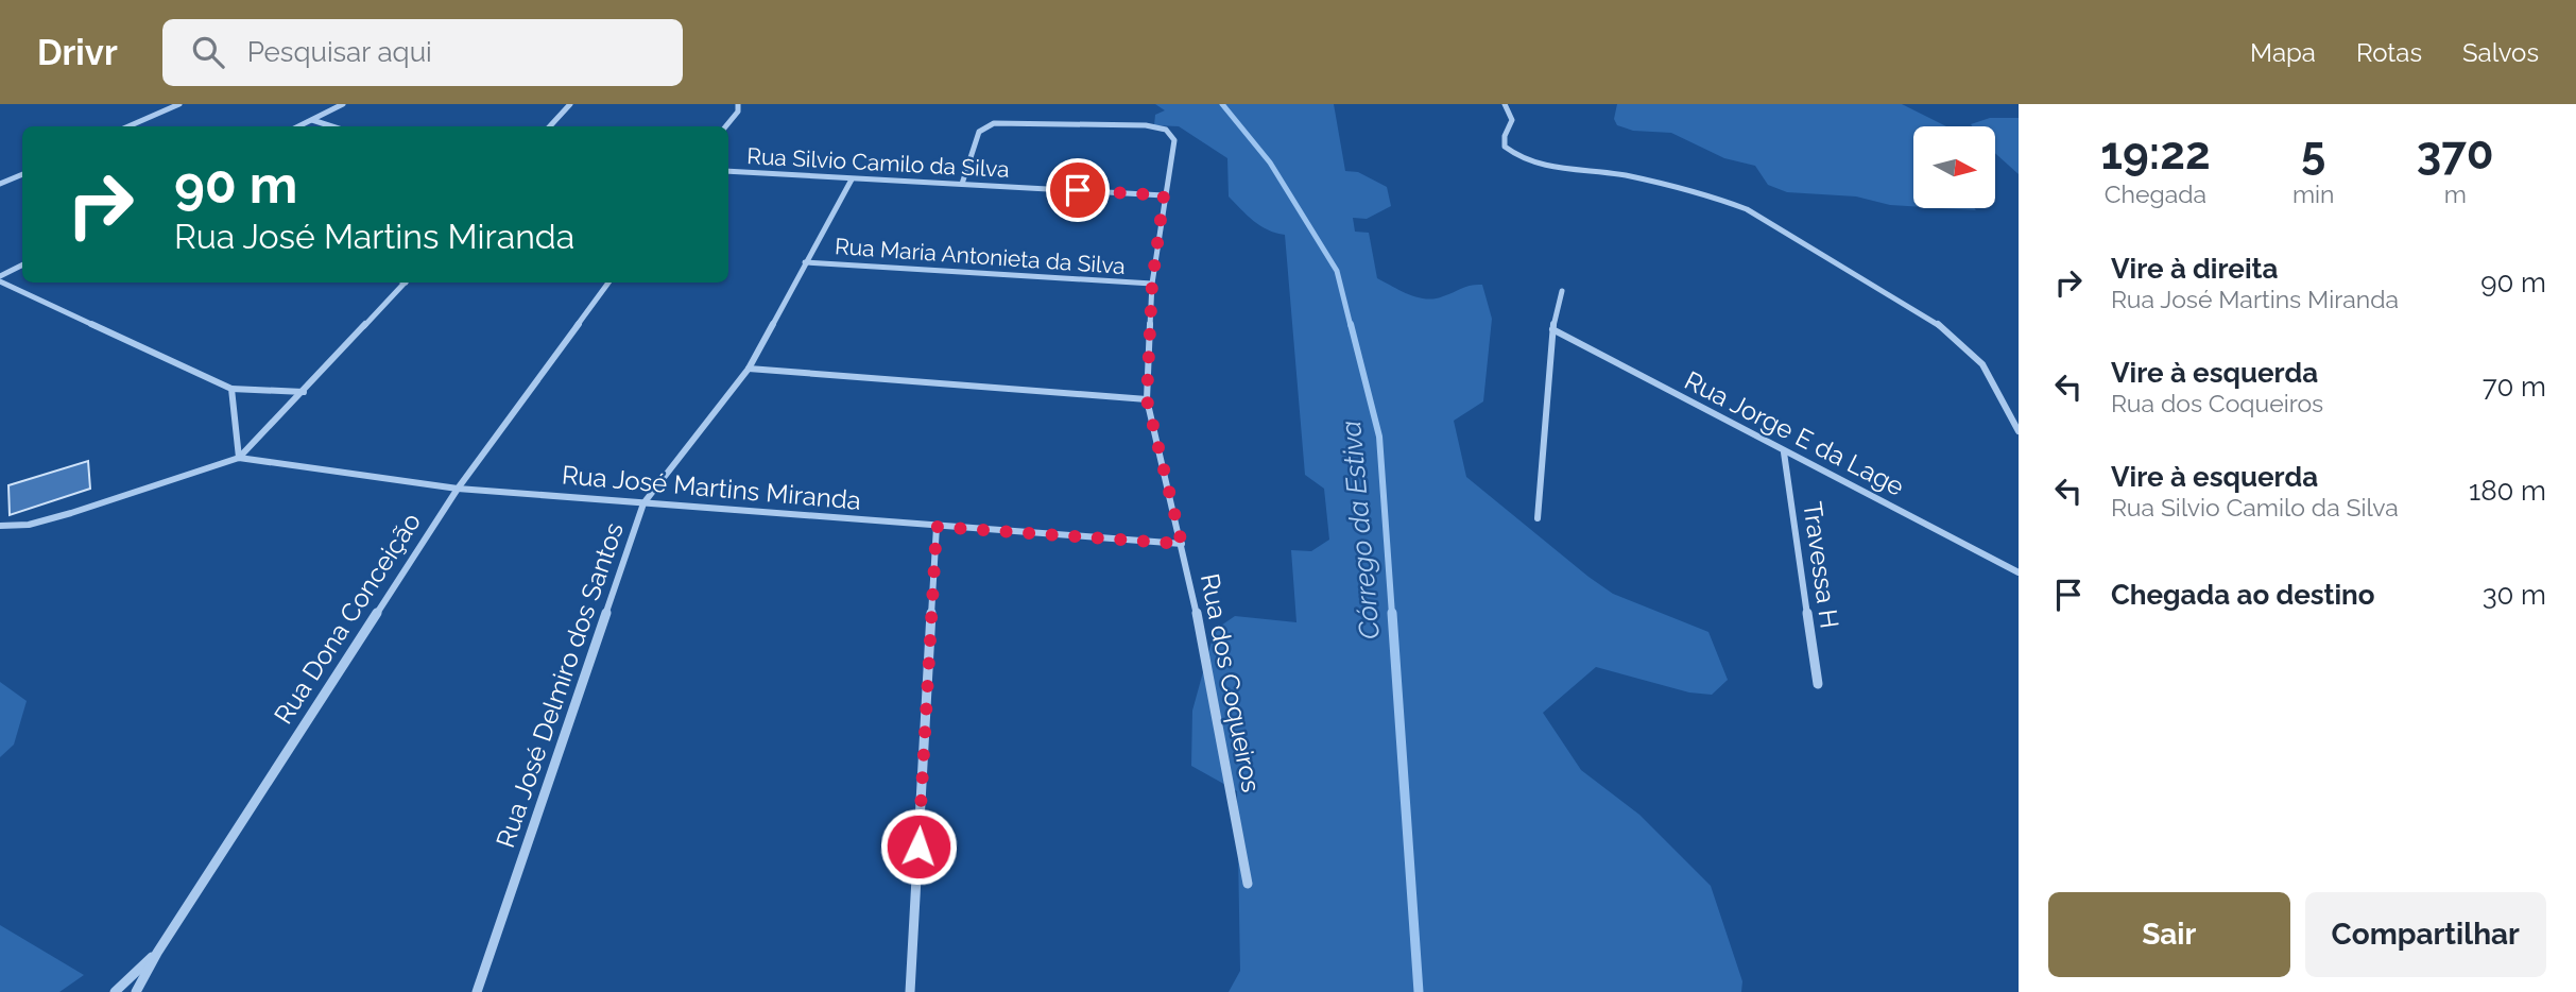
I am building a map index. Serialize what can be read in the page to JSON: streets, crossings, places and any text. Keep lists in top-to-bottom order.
{
  "streets": {
    "street": [
      "Rua Silvio Camilo da Silva",
      "Rua Maria Antonieta da Silva",
      "Rua Jorge E da Lage",
      "Rua José Martins Miranda",
      "Travessa H",
      "Rua Dona Conceição",
      "Rua dos Coqueiros",
      "Rua José Delmiro dos Santos"
    ]
  },
  "crossings": [
    ["Rua Silvio Camilo da Silva", "Rua dos Coqueiros"],
    ["Rua Silvio Camilo da Silva", "Rua José Delmiro dos Santos"],
    ["Rua Maria Antonieta da Silva", "Rua dos Coqueiros"],
    ["Rua Maria Antonieta da Silva", "Rua José Delmiro dos Santos"],
    ["Rua Jorge E da Lage", "Travessa H"],
    ["Rua José Martins Miranda", "Rua Dona Conceição"],
    ["Rua José Martins Miranda", "Rua dos Coqueiros"],
    ["Rua José Martins Miranda", "Rua José Delmiro dos Santos"]
  ],
  "water": ["Córrego da Estiva"],
  "north": "right",
  "page": {
    "header": "Drivr",
    "search": "Pesquisar aqui",
    "nav": ["Mapa", "Rotas", "Salvos"],
    "eta": [
      "19:22",
      "Chegada",
      "5",
      "min",
      "370",
      "m"
    ],
    "turn": ["90 m", "Rua José Martins Miranda"],
    "list": [
      {
        "name": "Vire à direita",
        "note": "Rua José Martins Miranda",
        "value": "90 m"
      },
      {
        "name": "Vire à esquerda",
        "note": "Rua dos Coqueiros",
        "value": "70 m"
      },
      {
        "name": "Vire à esquerda",
        "note": "Rua Silvio Camilo da Silva",
        "value": "180 m"
      },
      {
        "name": "Chegada ao destino",
        "value": "30 m"
      }
    ],
    "buttons": ["Sair", "Compartilhar"]
  }
}
